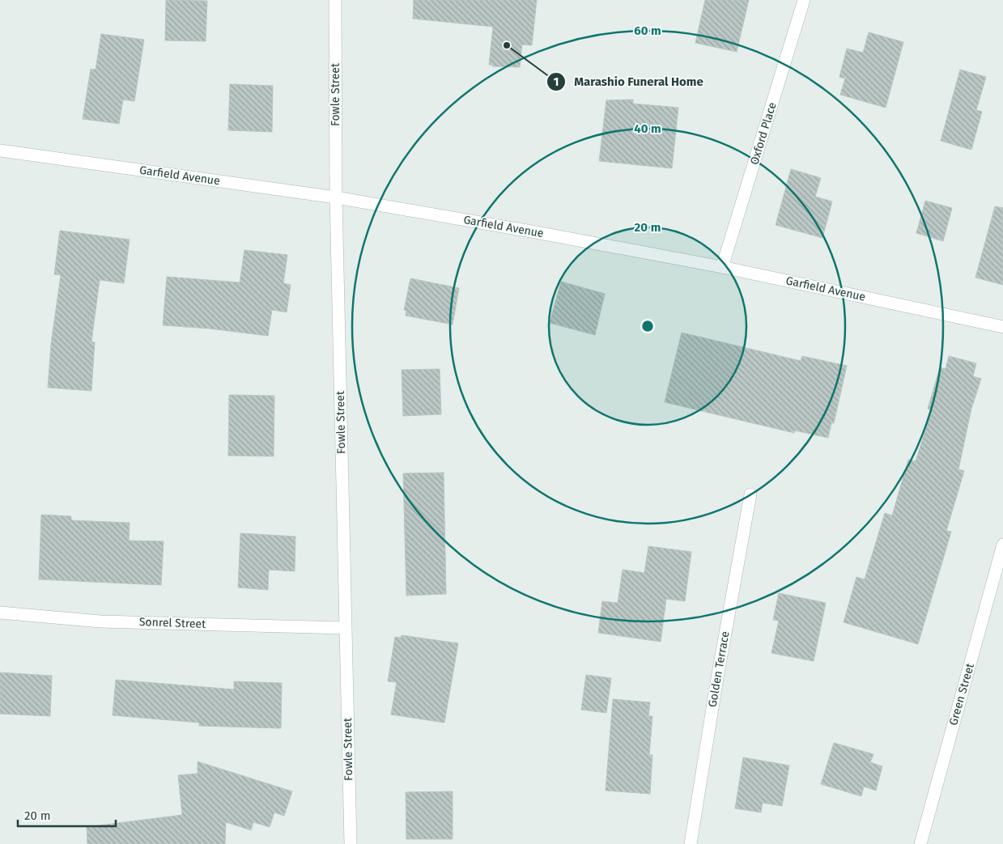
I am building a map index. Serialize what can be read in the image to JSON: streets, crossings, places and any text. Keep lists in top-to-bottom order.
{
  "streets": {
    "street": [
      "Fowle Street",
      "Oxford Place",
      "Garfield Avenue",
      "Sonrel Street",
      "Golden Terrace",
      "Green Street"
    ]
  },
  "crossings": [
    ["Fowle Street", "Garfield Avenue"],
    ["Fowle Street", "Sonrel Street"],
    ["Oxford Place", "Garfield Avenue"]
  ],
  "places": ["Marashio Funeral Home"],
  "scale_bar": "20 m",
  "rings": ["60 m", "40 m", "20 m"]
}
